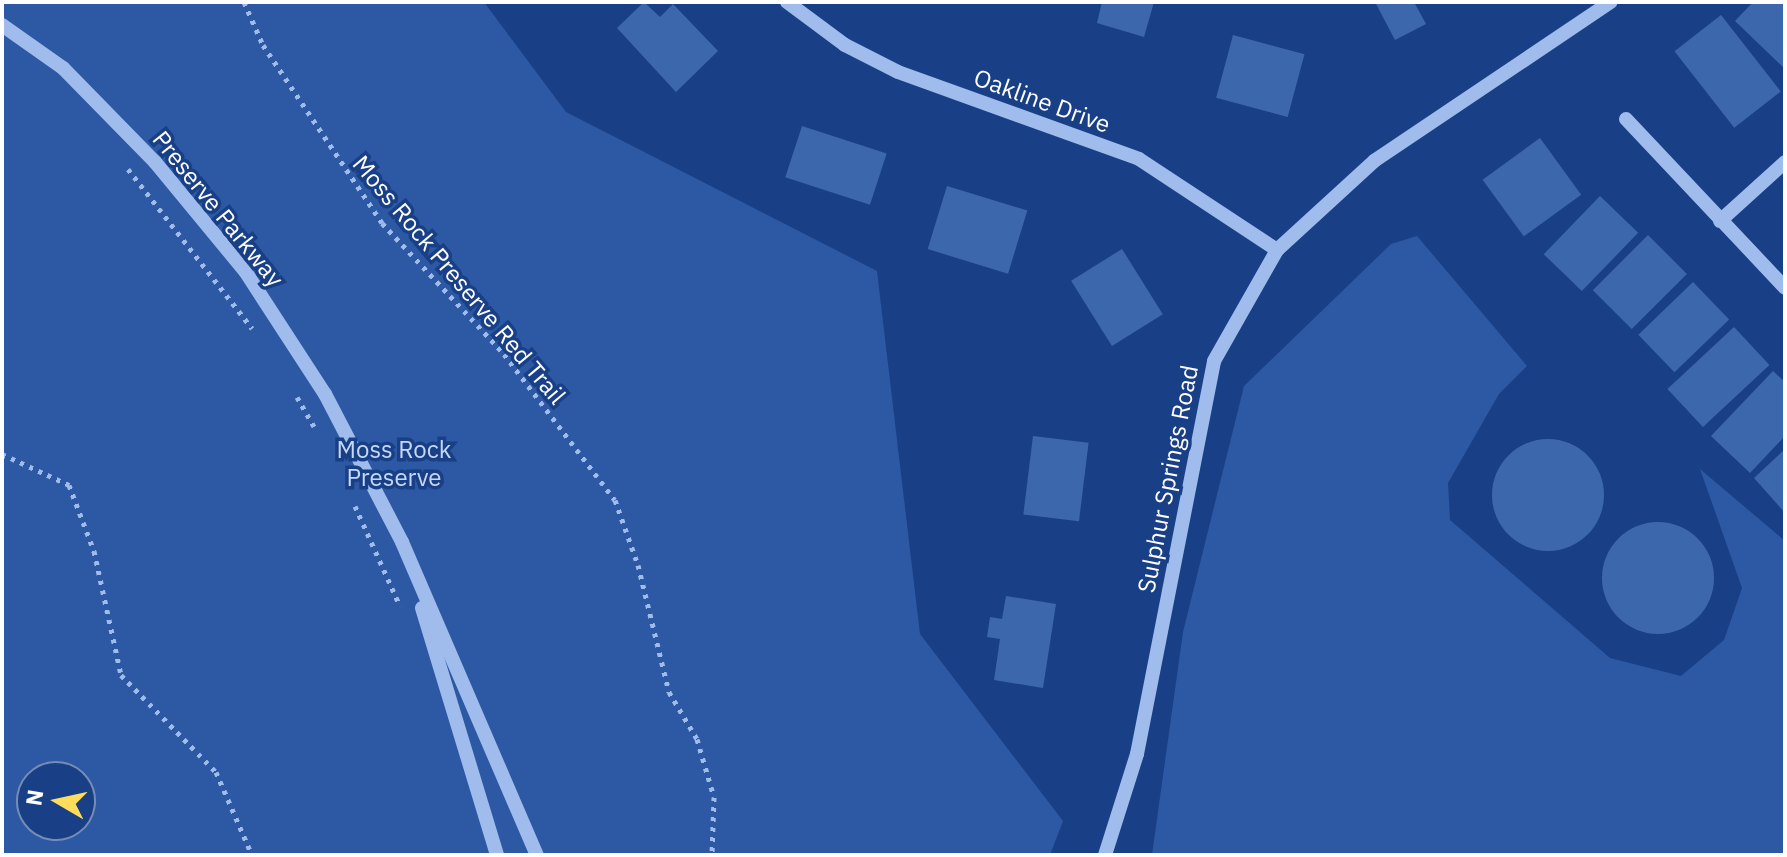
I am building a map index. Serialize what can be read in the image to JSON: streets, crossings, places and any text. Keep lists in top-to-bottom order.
{
  "streets": {
    "street": ["Oakline Drive", "Preserve Parkway", "Sulphur Springs Road"],
    "path": ["Moss Rock Preserve Red Trail"]
  },
  "crossings": [
    ["Oakline Drive", "Sulphur Springs Road"]
  ],
  "parks": ["Moss Rock Preserve"],
  "north": "left"
}
